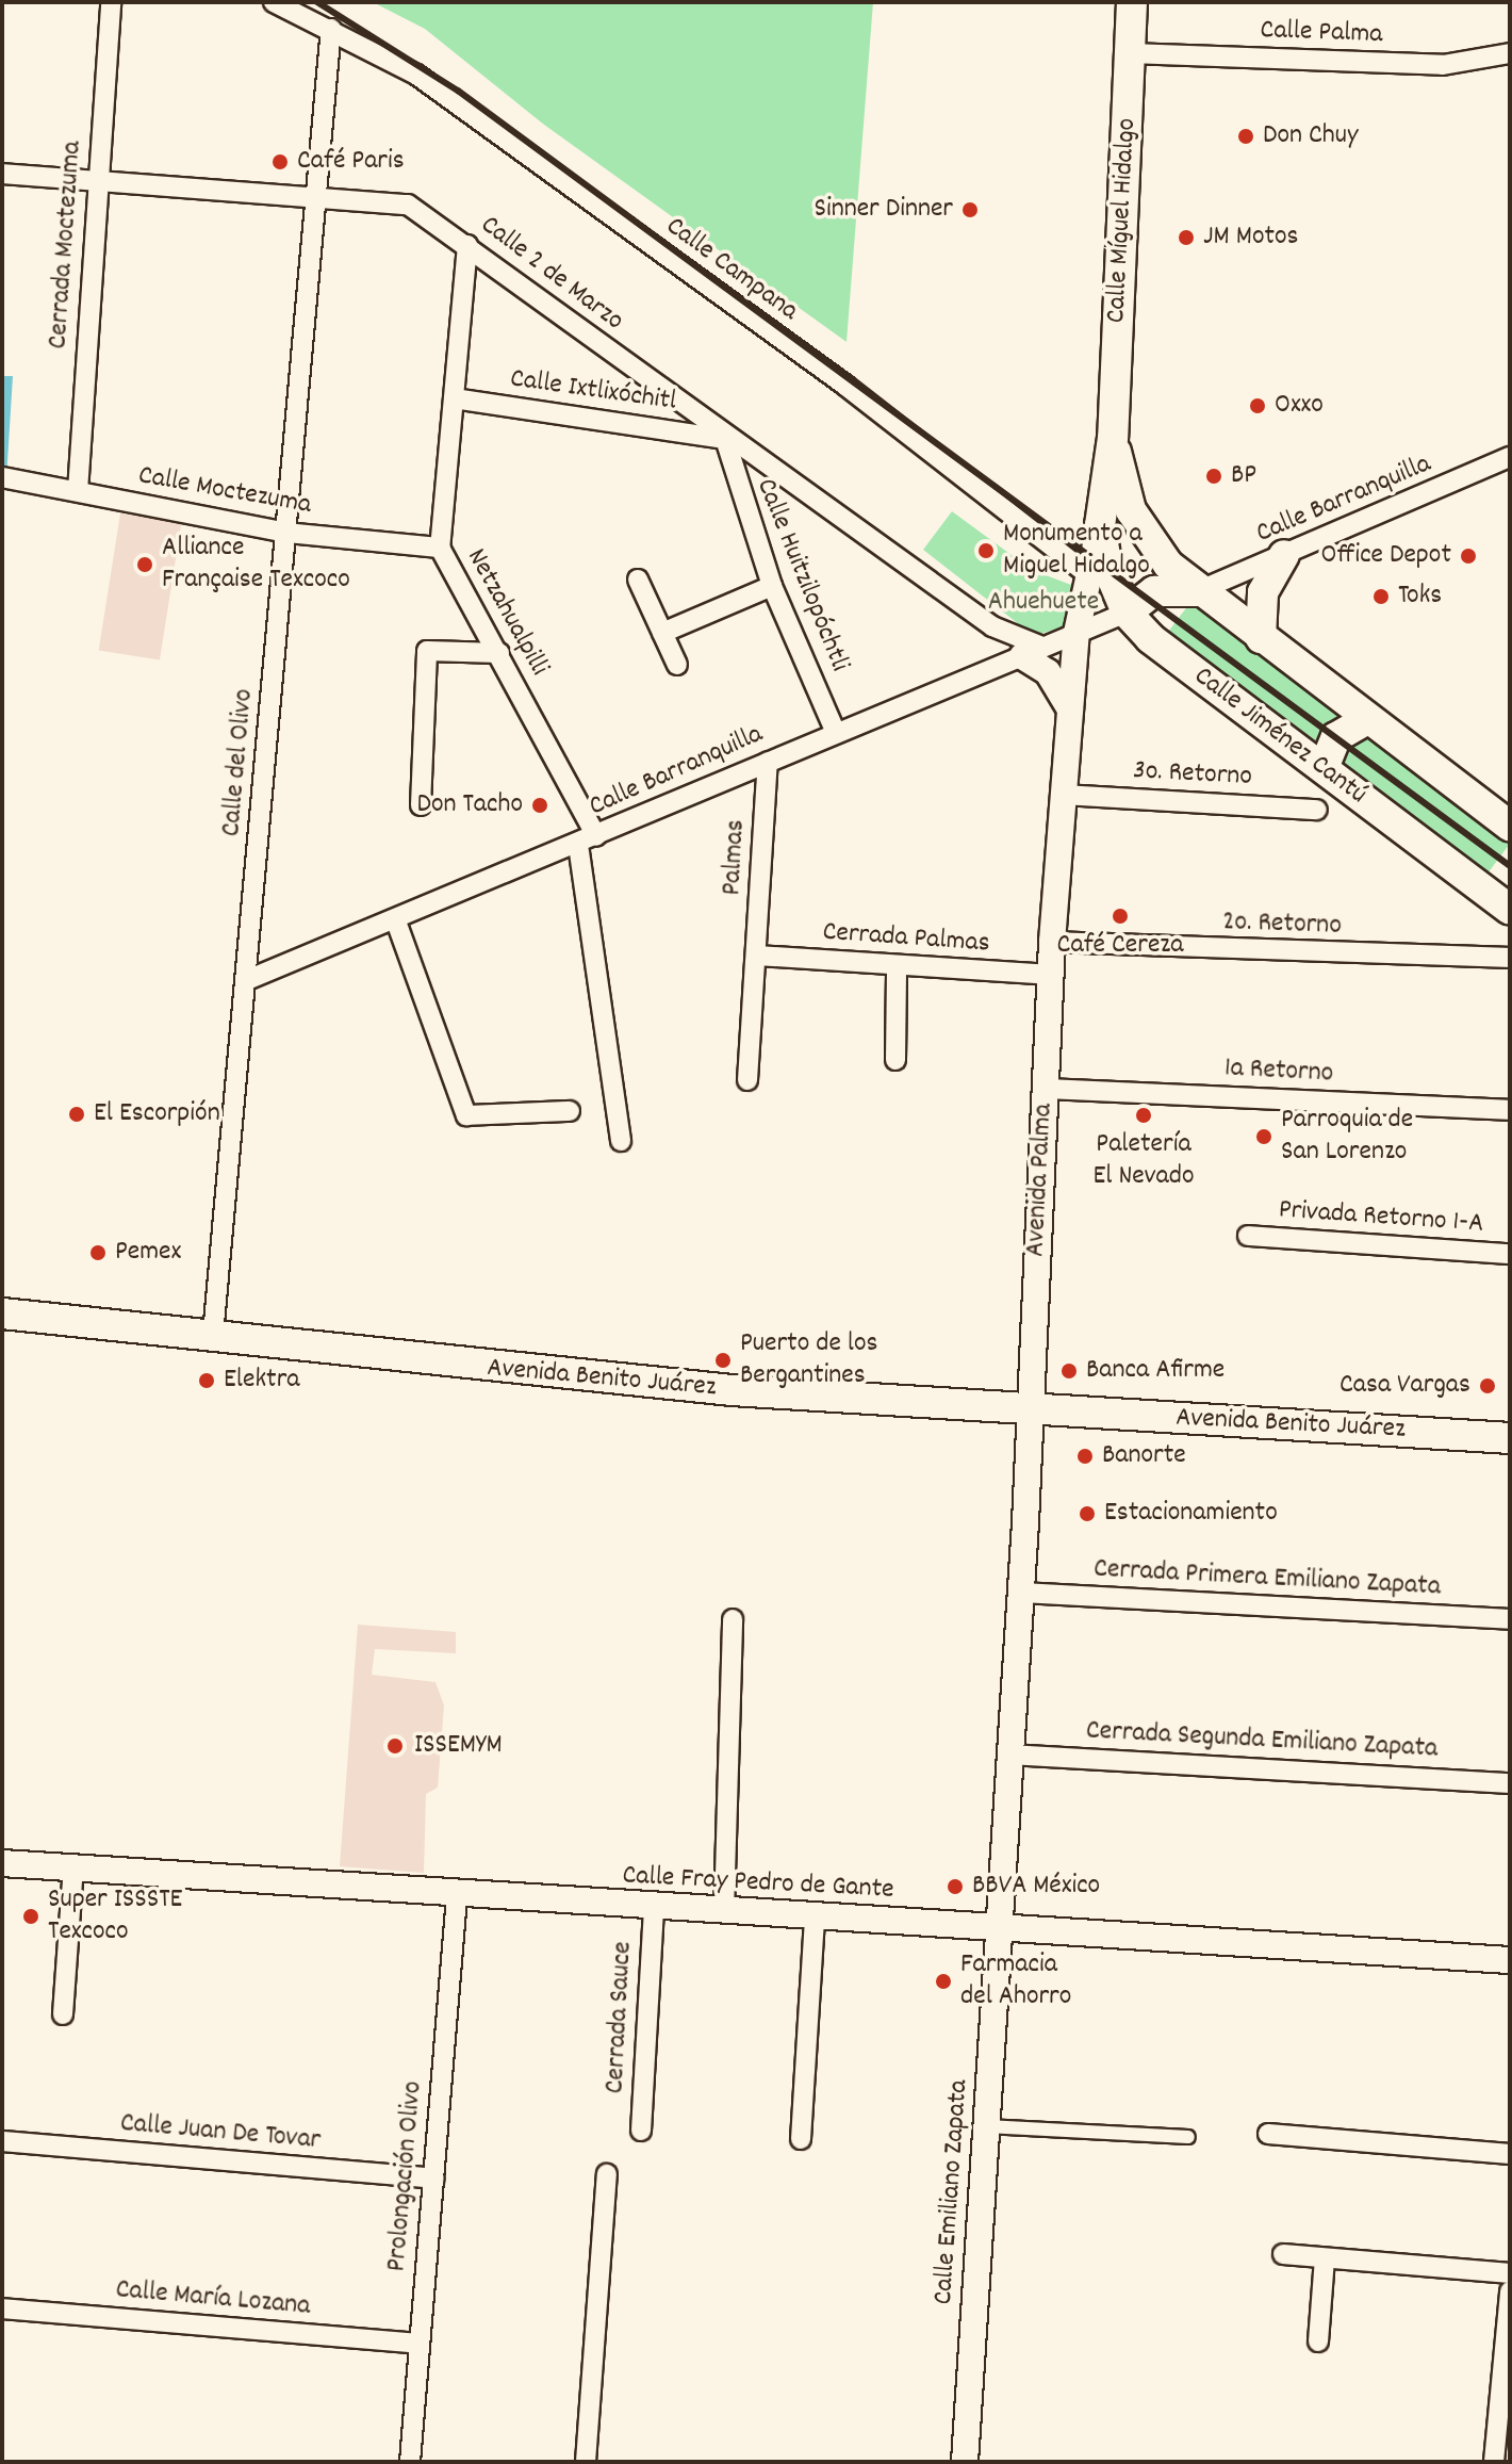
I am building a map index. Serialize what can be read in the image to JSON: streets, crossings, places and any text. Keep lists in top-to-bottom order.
{
  "streets": {
    "main road": [
      "Calle Míguel Hidalgo",
      "Calle Jiménez Cantú",
      "Avenida Palma",
      "Avenida Benito Juárez",
      "Calle Fray Pedro de Gante",
      "Calle Emiliano Zapata"
    ],
    "street": [
      "Calle Palma",
      "Cerrada Moctezuma",
      "Calle Campana",
      "Calle 2 de Marzo",
      "Calle Ixtlixóchitl",
      "Calle Moctezuma",
      "Calle Barranquilla",
      "Calle Huitzilopóchtli",
      "Netzahualpilli",
      "Calle del Olivo",
      "3o. Retorno",
      "Palmas",
      "2o. Retorno",
      "Cerrada Palmas",
      "1a Retorno",
      "Privada Retorno 1-A",
      "Cerrada Primera Emiliano Zapata",
      "Cerrada Segunda Emiliano Zapata",
      "Cerrada Sauce",
      "Calle Juan De Tovar",
      "Prolongación Olivo",
      "Calle María Lozana"
    ]
  },
  "crossings": [
    ["Calle Palma", "Calle Míguel Hidalgo"],
    ["Calle Míguel Hidalgo", "Avenida Palma"],
    ["Cerrada Moctezuma", "Calle 2 de Marzo"],
    ["Cerrada Moctezuma", "Calle Moctezuma"],
    ["Calle Campana", "Calle del Olivo"],
    ["Calle Campana", "Avenida Palma"],
    ["Calle 2 de Marzo", "Calle Ixtlixóchitl"],
    ["Calle 2 de Marzo", "Calle Barranquilla"],
    ["Calle 2 de Marzo", "Calle Huitzilopóchtli"],
    ["Calle 2 de Marzo", "Netzahualpilli"],
    ["Calle 2 de Marzo", "Calle del Olivo"],
    ["Calle Ixtlixóchitl", "Calle Huitzilopóchtli"],
    ["Calle Ixtlixóchitl", "Netzahualpilli"],
    ["Calle Moctezuma", "Netzahualpilli"],
    ["Calle Moctezuma", "Calle del Olivo"],
    ["Calle Barranquilla", "Calle Huitzilopóchtli"],
    ["Calle Barranquilla", "Netzahualpilli"],
    ["Calle Barranquilla", "Calle Jiménez Cantú"],
    ["Calle Barranquilla", "Calle del Olivo"],
    ["Calle Barranquilla", "Palmas"],
    ["Calle Barranquilla", "Avenida Palma"],
    ["Calle del Olivo", "Avenida Benito Juárez"],
    ["3o. Retorno", "Avenida Palma"],
    ["Palmas", "Cerrada Palmas"],
    ["2o. Retorno", "Avenida Palma"],
    ["Cerrada Palmas", "Avenida Palma"],
    ["1a Retorno", "Avenida Palma"],
    ["Avenida Palma", "Avenida Benito Juárez"],
    ["Avenida Palma", "Cerrada Primera Emiliano Zapata"],
    ["Avenida Palma", "Cerrada Segunda Emiliano Zapata"],
    ["Avenida Palma", "Calle Fray Pedro de Gante"],
    ["Avenida Palma", "Calle Emiliano Zapata"],
    ["Calle Fray Pedro de Gante", "Cerrada Sauce"],
    ["Calle Fray Pedro de Gante", "Prolongación Olivo"],
    ["Calle Fray Pedro de Gante", "Calle Emiliano Zapata"],
    ["Calle Juan De Tovar", "Prolongación Olivo"],
    ["Prolongación Olivo", "Calle María Lozana"]
  ],
  "parks": ["Ahuehuete"],
  "places": [
    "Don Chuy",
    "Café Paris",
    "Sinner Dinner",
    "JM Motos",
    "Oxxo",
    "BP",
    "Monumento a Miguel Hidalgo",
    "Office Depot",
    "Alliance Française Texcoco",
    "Toks",
    "Don Tacho",
    "Café Cereza",
    "El Escorpión",
    "Paletería El Nevado",
    "Parroquia de San Lorenzo",
    "Pemex",
    "Puerto de los Bergantines",
    "Banca Afirme",
    "Elektra",
    "Casa Vargas",
    "Banorte",
    "Estacionamiento",
    "ISSEMYM",
    "BBVA México",
    "Super ISSSTE Texcoco",
    "Farmacia del Ahorro"
  ]
}
